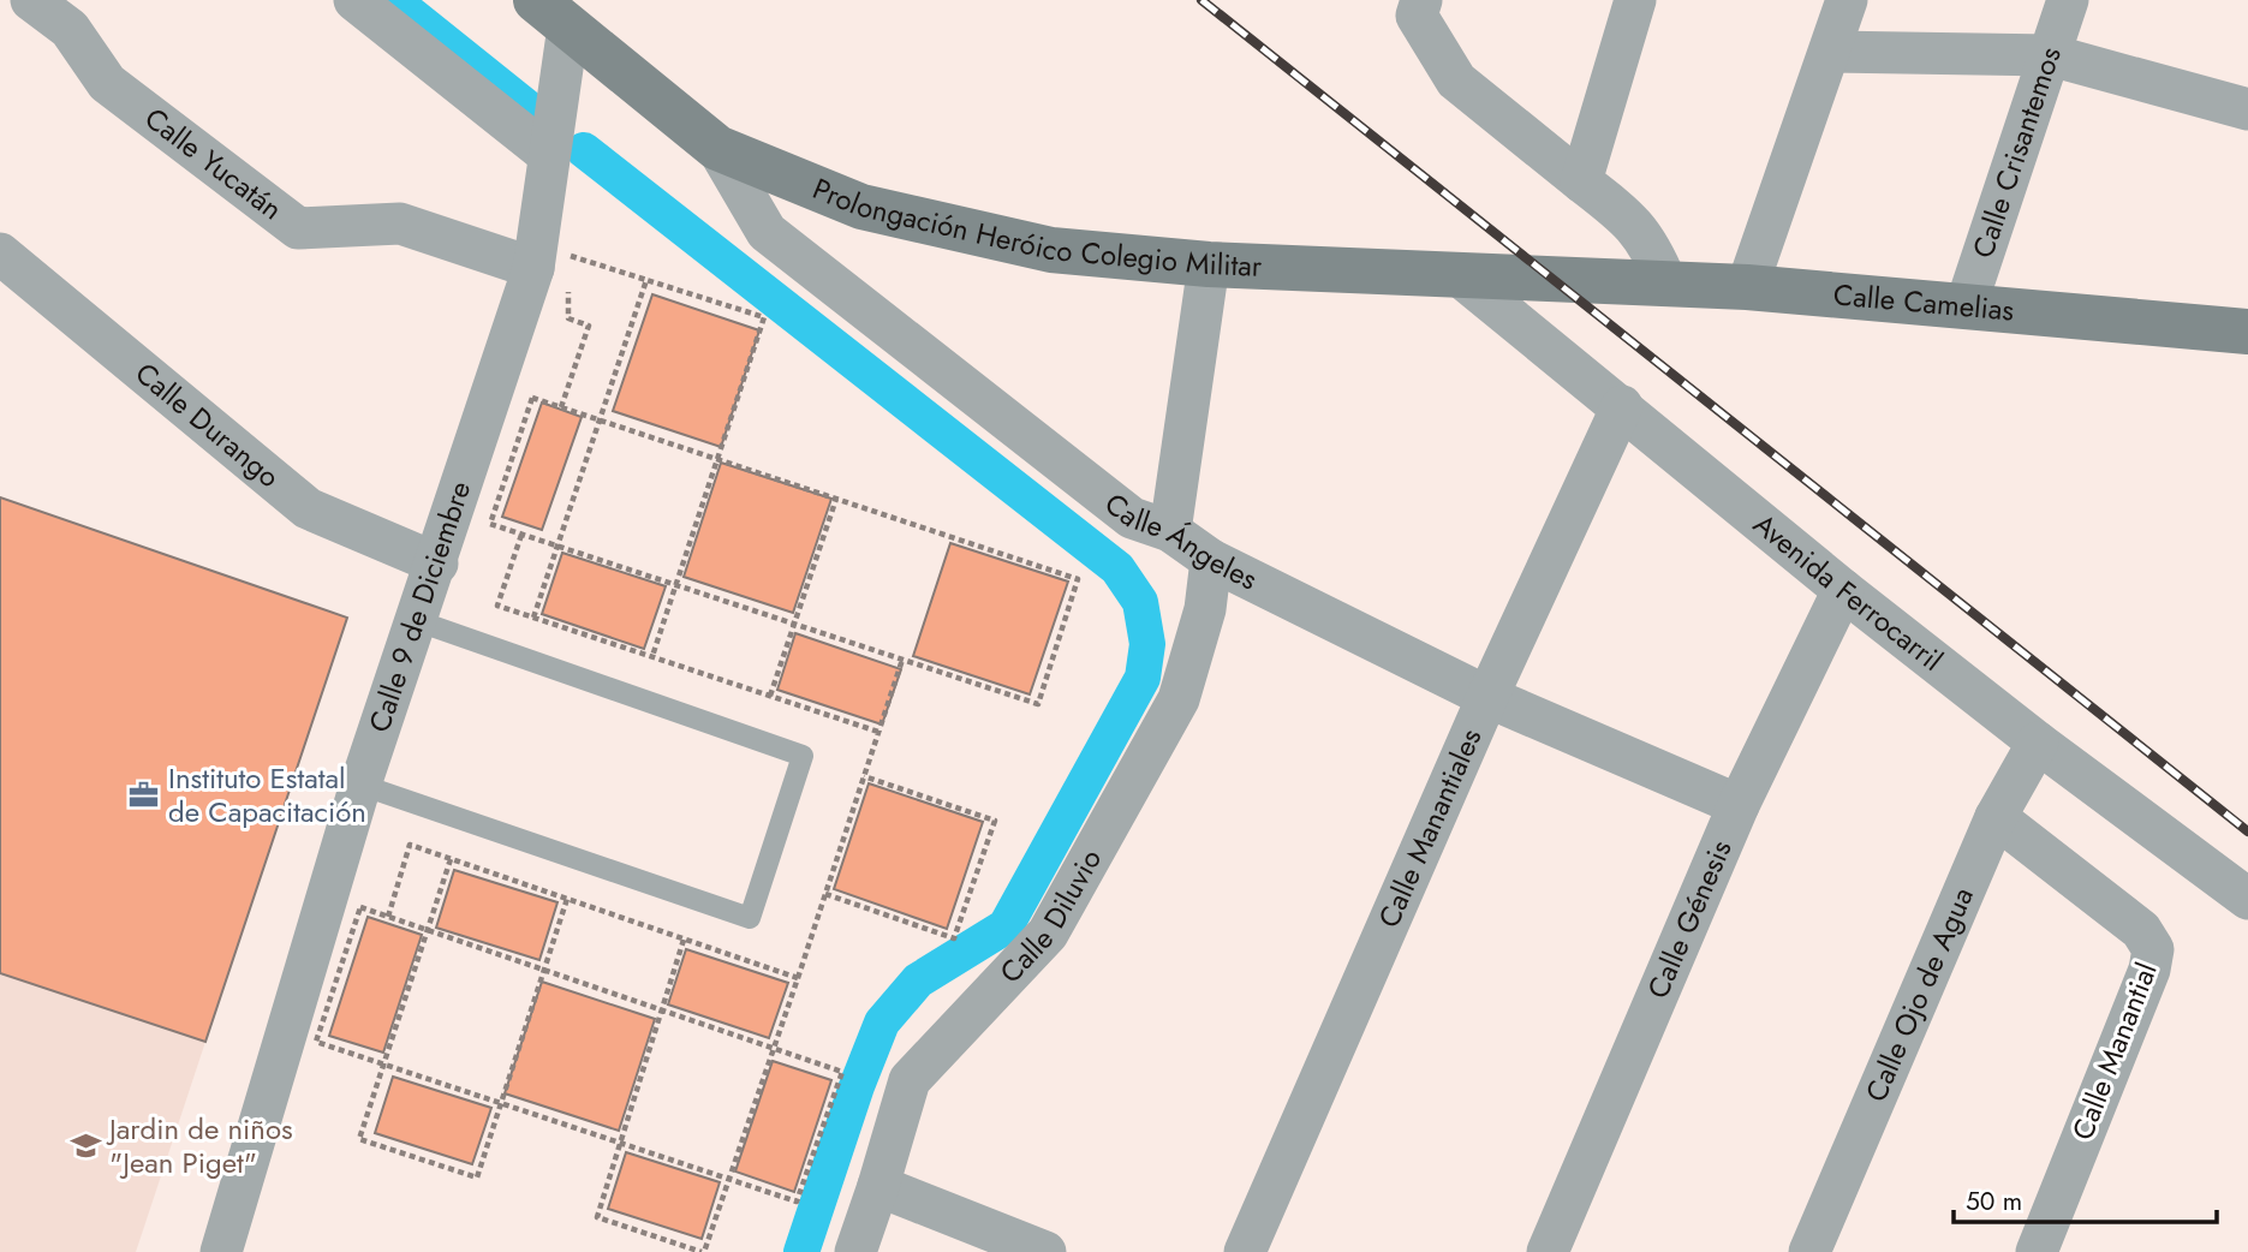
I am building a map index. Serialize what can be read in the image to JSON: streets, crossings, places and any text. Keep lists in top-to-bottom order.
{
  "streets": {
    "street": [
      "Calle Crisantemos",
      "Calle Yucatán",
      "Prolongación Heróico Colegio Militar",
      "Calle Camelias",
      "Calle Durango",
      "Calle Ángeles",
      "Avenida Ferrocarril",
      "Calle 9 de Diciembre",
      "Calle Manantiales",
      "Calle Diluvio",
      "Calle Génesis",
      "Calle Ojo de Agua",
      "Calle Manantial"
    ]
  },
  "crossings": [
    ["Calle Crisantemos", "Calle Camelias"],
    ["Calle Yucatán", "Calle 9 de Diciembre"],
    ["Prolongación Heróico Colegio Militar", "Calle Camelias"],
    ["Prolongación Heróico Colegio Militar", "Calle Ángeles"],
    ["Prolongación Heróico Colegio Militar", "Avenida Ferrocarril"],
    ["Prolongación Heróico Colegio Militar", "Calle 9 de Diciembre"],
    ["Calle Durango", "Calle 9 de Diciembre"],
    ["Calle Ángeles", "Calle Manantiales"],
    ["Calle Ángeles", "Calle Diluvio"],
    ["Calle Ángeles", "Calle Génesis"],
    ["Avenida Ferrocarril", "Calle Manantiales"],
    ["Avenida Ferrocarril", "Calle Génesis"],
    ["Avenida Ferrocarril", "Calle Ojo de Agua"],
    ["Calle Ojo de Agua", "Calle Manantial"]
  ],
  "places": {
    "office": ["Instituto Estatal de Capacitación"],
    "school or university": ["Jardin de niños \"Jean Piget\""]
  },
  "scale_bar": "50 m"
}
